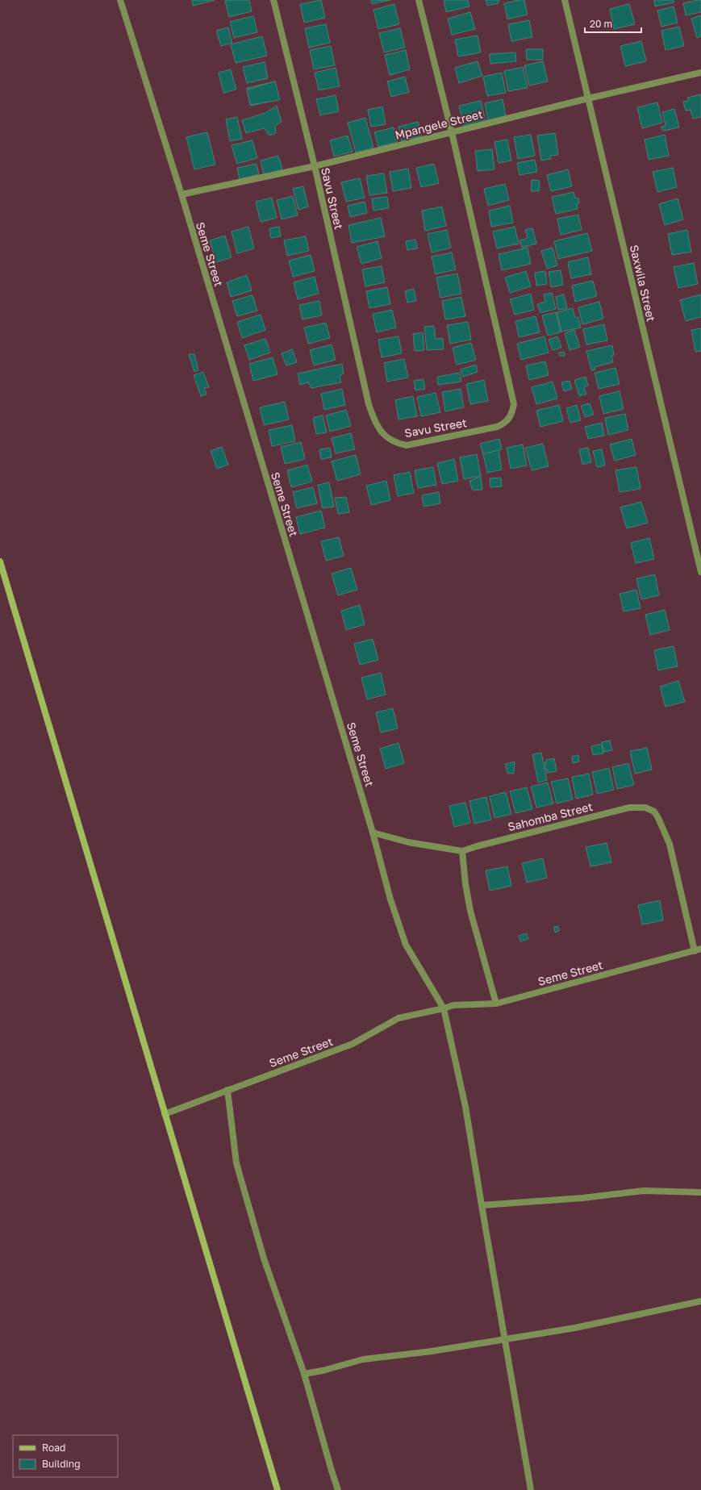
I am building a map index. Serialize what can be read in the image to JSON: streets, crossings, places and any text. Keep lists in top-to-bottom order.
{
  "streets": {
    "street": [
      "Mpangele Street",
      "Savu Street",
      "Seme Street",
      "Saxwila Street",
      "Sahomba Street"
    ]
  },
  "crossings": [
    ["Mpangele Street", "Savu Street"],
    ["Mpangele Street", "Seme Street"],
    ["Mpangele Street", "Saxwila Street"],
    ["Seme Street", "Sahomba Street"]
  ],
  "legend": ["Road", "Building"],
  "scale_bar": "20 m"
}
